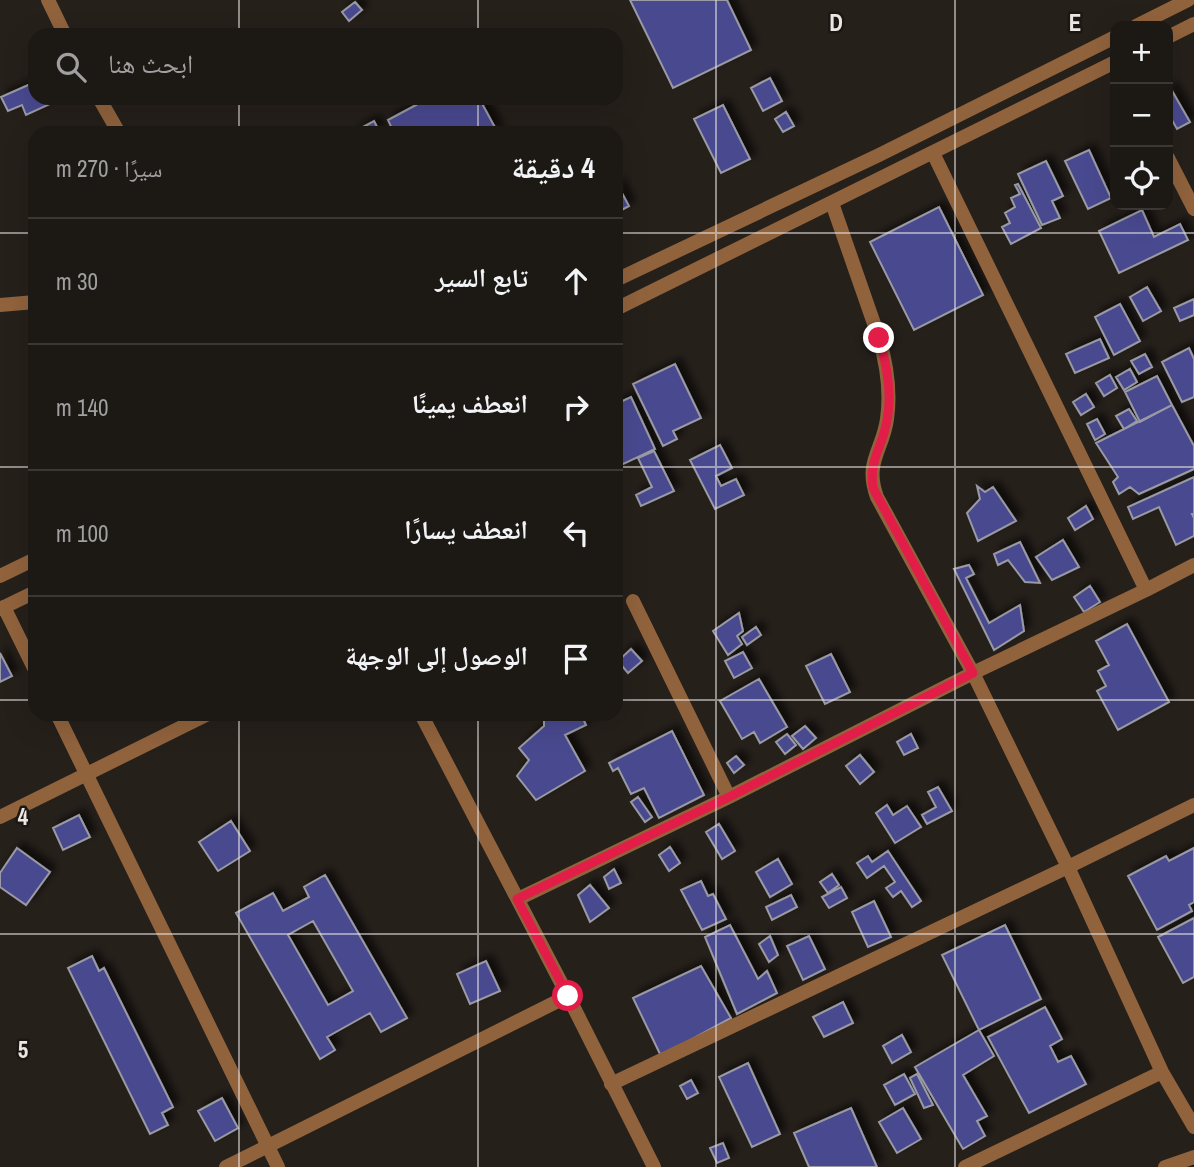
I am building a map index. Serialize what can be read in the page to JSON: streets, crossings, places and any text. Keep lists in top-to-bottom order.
{
  "page": {
    "map_buttons": ["+", "−"],
    "search": "ابحث هنا",
    "heading": ["4 دقيقة", "سيرًا · 270 m"],
    "list": [
      ["تابع السير", "30 m"],
      ["انعطف يمينًا", "140 m"],
      ["انعطف يسارًا", "100 m"],
      "الوصول إلى الوجهة"
    ]
  },
  "grid": {
    "columns": ["D", "E"],
    "rows": ["4", "5"]
  }
}
